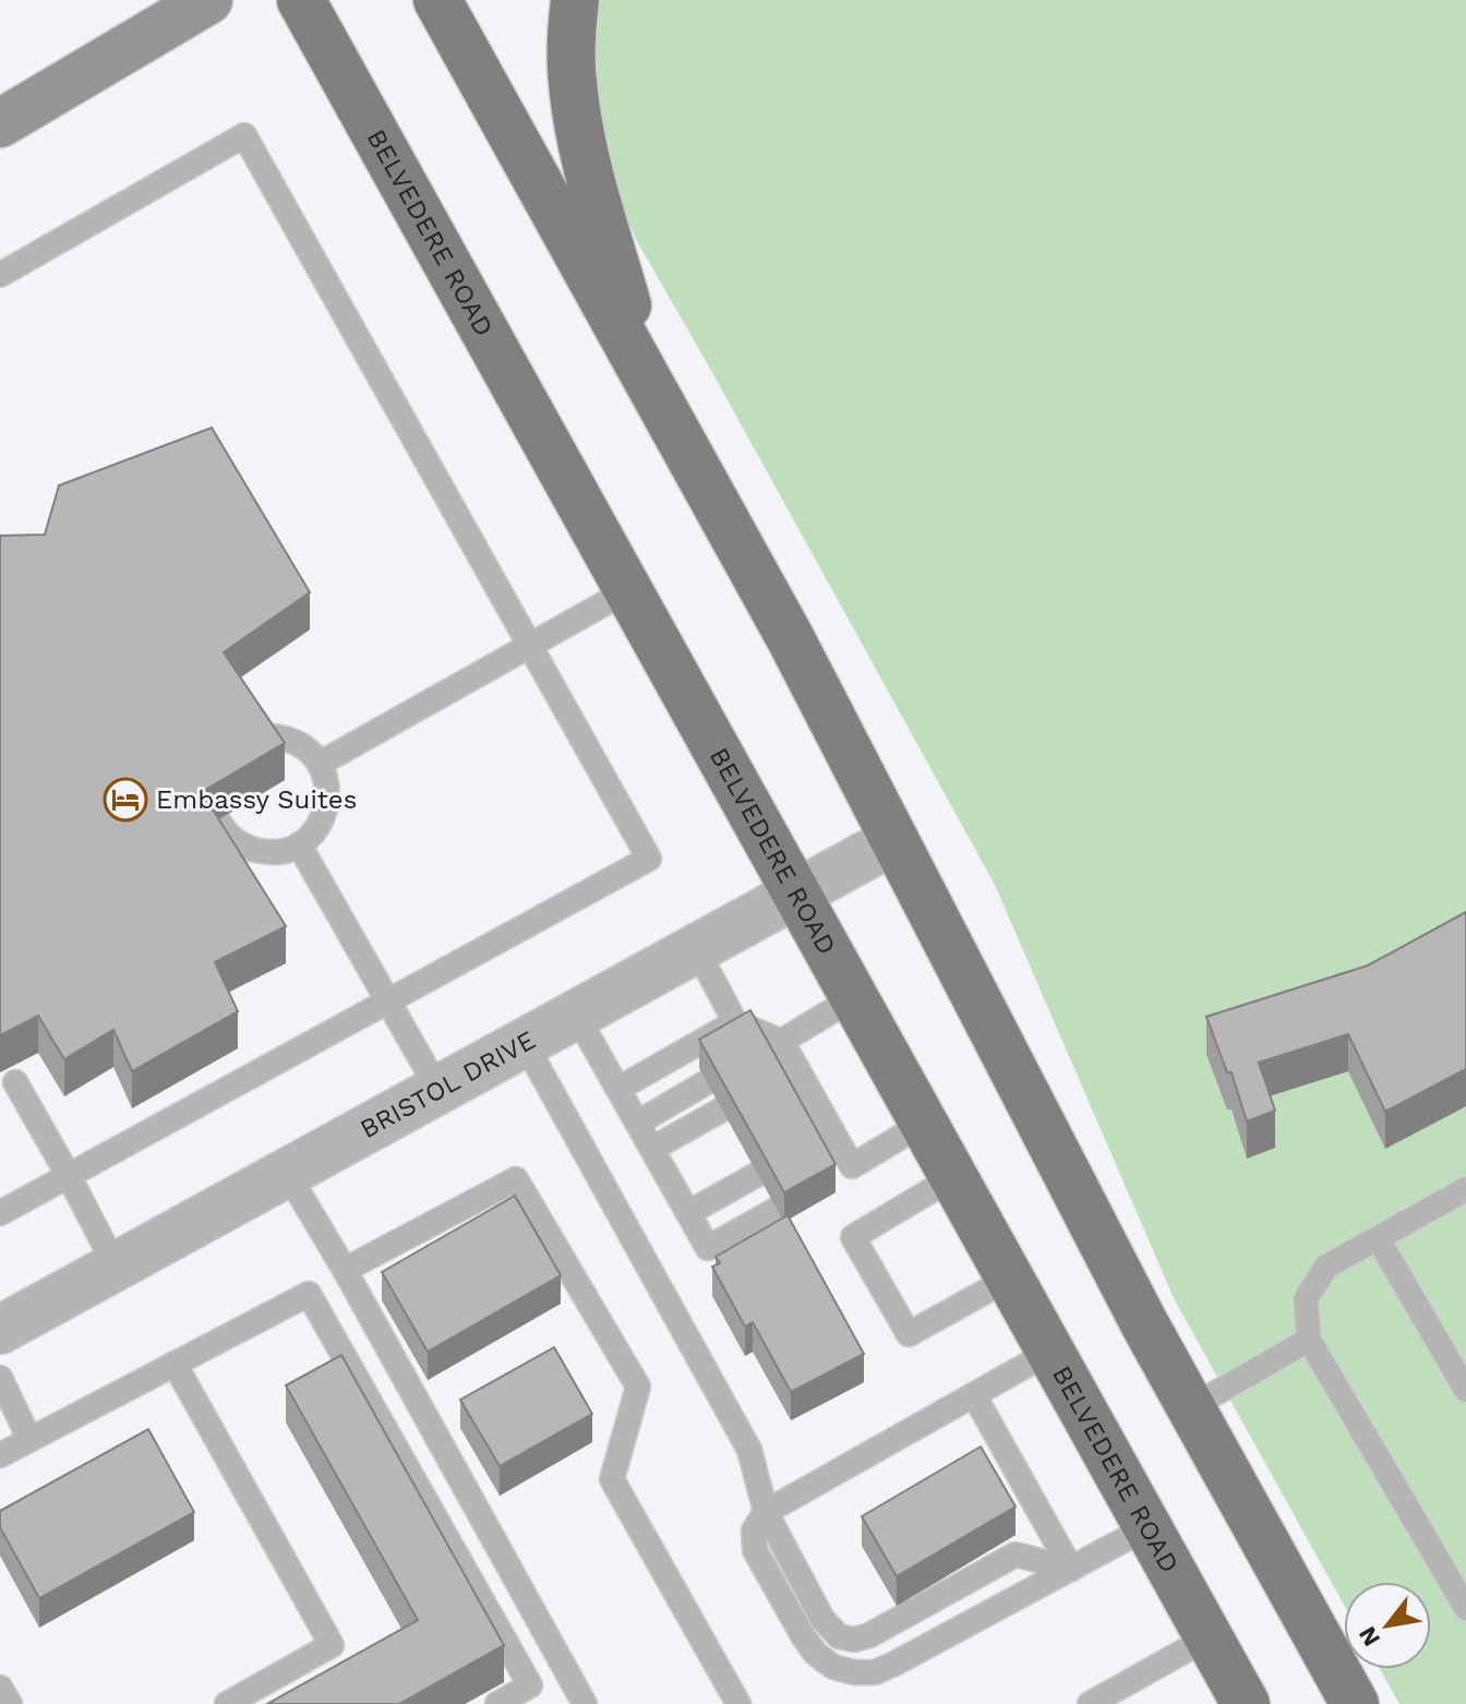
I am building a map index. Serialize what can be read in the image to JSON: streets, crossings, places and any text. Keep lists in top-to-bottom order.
{
  "streets": {
    "main road": ["BELVEDERE ROAD"],
    "street": ["BRISTOL DRIVE"]
  },
  "crossings": [
    ["BELVEDERE ROAD", "BRISTOL DRIVE"]
  ],
  "places": {
    "hotel": ["Embassy Suites"]
  },
  "north": "bottom left"
}
